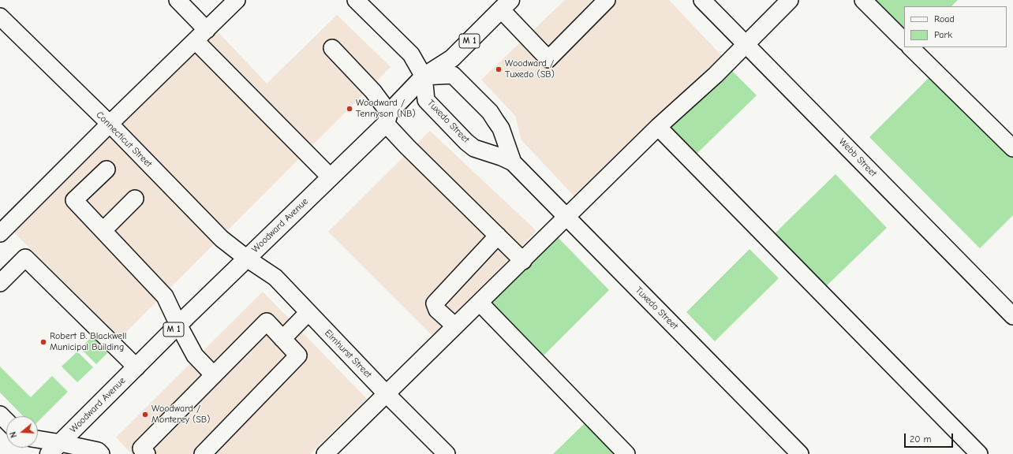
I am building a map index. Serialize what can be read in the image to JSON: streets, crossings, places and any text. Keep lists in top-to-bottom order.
{
  "streets": {
    "main road": ["M 1", "Woodward Avenue"],
    "street": [
      "Tuxedo Street",
      "Connecticut Street",
      "Webb Street",
      "Elmhurst Street"
    ]
  },
  "crossings": [
    ["Tuxedo Street", "Woodward Avenue"],
    ["Connecticut Street", "Woodward Avenue"],
    ["Connecticut Street", "Elmhurst Street"],
    ["Woodward Avenue", "Elmhurst Street"]
  ],
  "places": [
    "Woodward / Tuxedo (SB)",
    "Woodward / Tennyson (NB)",
    "Robert B. Blackwell Municipal Building",
    "Woodward / Monterey (SB)"
  ],
  "legend": ["Road", "Park"],
  "scale_bar": "20 m",
  "north": "left"
}
